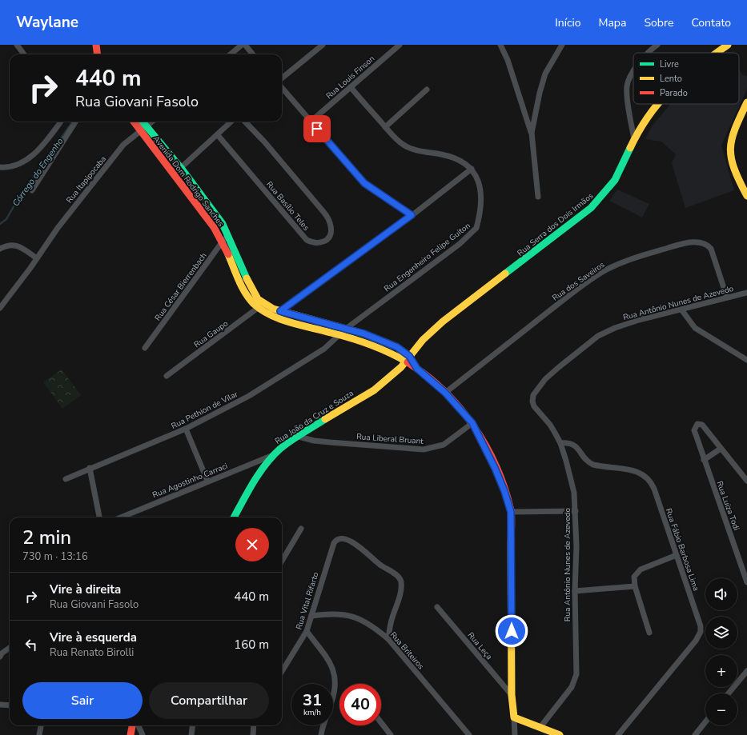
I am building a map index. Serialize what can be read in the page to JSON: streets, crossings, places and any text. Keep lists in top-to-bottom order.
{
  "streets": {
    "main road": ["Avenida Dom Rodrigo Sanches", "Rua Serra dos Dois Irmãos", "Rua João da Cruz e Souza"],
    "street": [
      "Rua Louis Finson",
      "Rua Itapipocaba",
      "Rua Basílio Teles",
      "Rua Engenheiro Felipe Guiton",
      "Rua dos Saveiros",
      "Rua César Bierrenbach",
      "Rua Antônio Nunes de Azevedo",
      "Rua Gaupo",
      "Rua Pethion de Vilar",
      "Rua Liberal Bruant",
      "Rua Agostinho Carraci",
      "Rua Luiza Todi",
      "Rua Fábio Barbosa Lima",
      "Rua Vital Rifarto",
      "Rua Leça",
      "Rua Briteiros"
    ]
  },
  "crossings": [
    ["Rua Itapipocaba", "Avenida Dom Rodrigo Sanches"],
    ["Avenida Dom Rodrigo Sanches", "Rua Serra dos Dois Irmãos"],
    ["Avenida Dom Rodrigo Sanches", "Rua Engenheiro Felipe Guiton"],
    ["Avenida Dom Rodrigo Sanches", "Rua dos Saveiros"],
    ["Avenida Dom Rodrigo Sanches", "Rua César Bierrenbach"],
    ["Avenida Dom Rodrigo Sanches", "Rua Gaupo"],
    ["Avenida Dom Rodrigo Sanches", "Rua Pethion de Vilar"],
    ["Avenida Dom Rodrigo Sanches", "Rua João da Cruz e Souza"],
    ["Avenida Dom Rodrigo Sanches", "Rua Liberal Bruant"],
    ["Avenida Dom Rodrigo Sanches", "Rua Leça"],
    ["Rua Serra dos Dois Irmãos", "Rua João da Cruz e Souza"],
    ["Rua Engenheiro Felipe Guiton", "Rua Pethion de Vilar"],
    ["Rua dos Saveiros", "Rua Antônio Nunes de Azevedo"],
    ["Rua Antônio Nunes de Azevedo", "Rua Fábio Barbosa Lima"],
    ["Rua João da Cruz e Souza", "Rua Liberal Bruant"],
    ["Rua João da Cruz e Souza", "Rua Agostinho Carraci"],
    ["Rua Vital Rifarto", "Rua Briteiros"]
  ],
  "water": ["Córrego do Engenho"],
  "legend": ["Livre", "Lento", "Parado"],
  "page": {
    "header": "Waylane",
    "nav": [
      "Início",
      "Mapa",
      "Sobre",
      "Contato"
    ],
    "turn": ["440 m", "Rua Giovani Fasolo"],
    "heading": ["2 min", "730 m · 13:16"],
    "list": [
      {
        "name": "Vire à direita",
        "note": "Rua Giovani Fasolo",
        "value": "440 m"
      },
      {
        "name": "Vire à esquerda",
        "note": "Rua Renato Birolli",
        "value": "160 m"
      }
    ],
    "map_buttons": ["+", "−"],
    "buttons": ["Sair", "Compartilhar"],
    "speed": "31 km/h",
    "limit": "40"
  }
}
